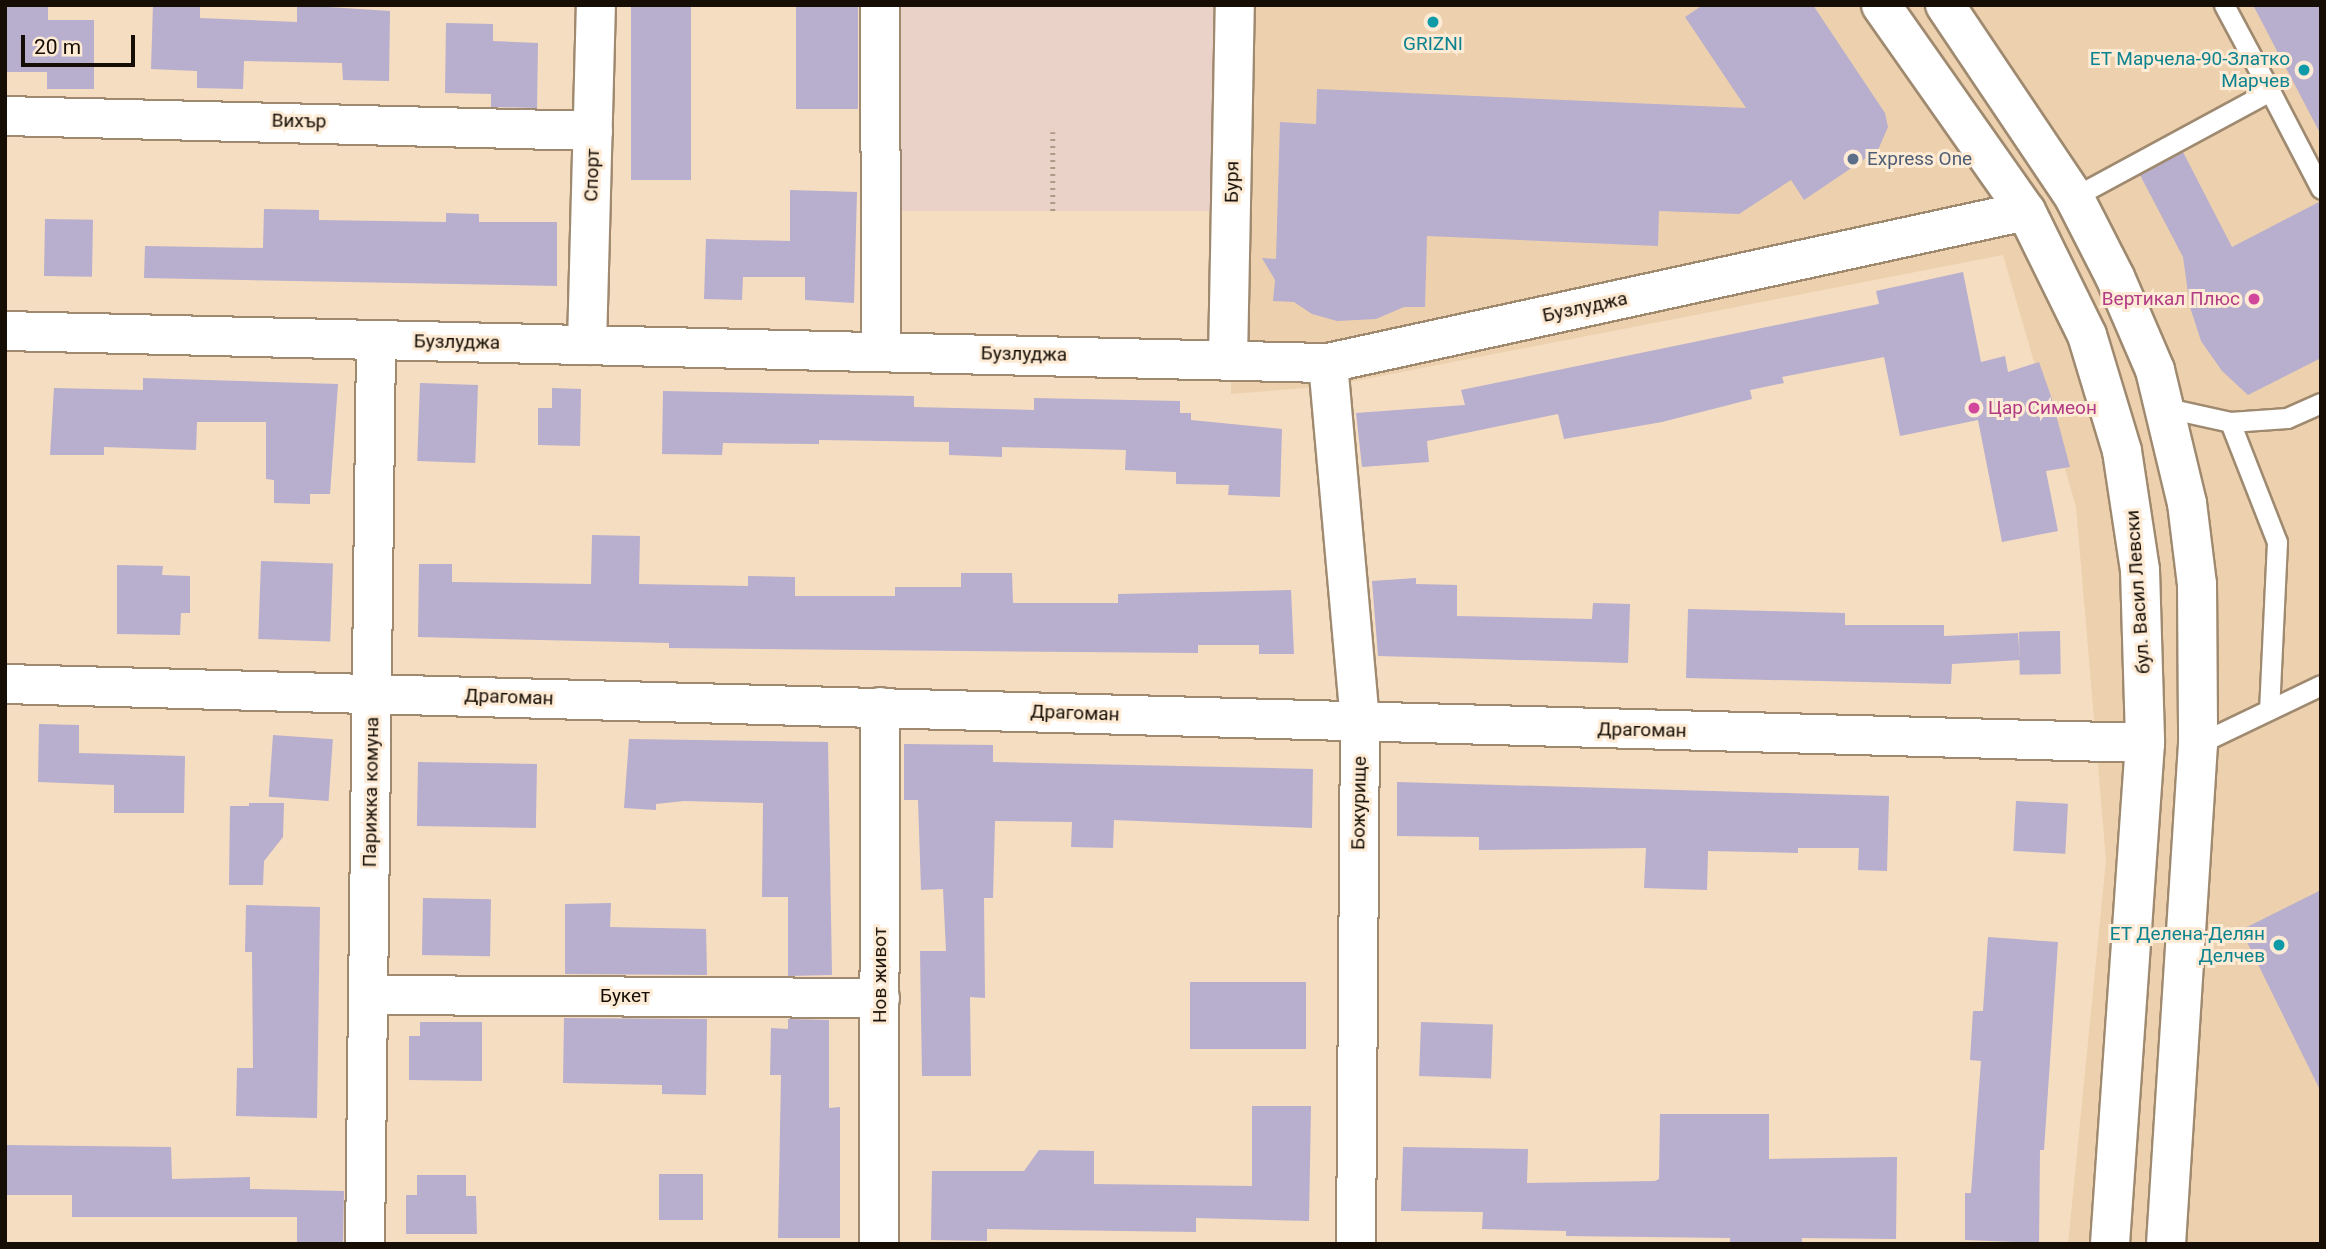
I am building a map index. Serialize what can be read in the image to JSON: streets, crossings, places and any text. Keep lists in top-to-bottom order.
{
  "streets": {
    "street": [
      "Вихър",
      "Спорт",
      "Буря",
      "Бузлуджа",
      "бул. Васил Левски",
      "Драгоман",
      "Парижка комуна",
      "Божурище",
      "Нов живот",
      "Букет"
    ]
  },
  "crossings": [
    ["Вихър", "Спорт"],
    ["Спорт", "Бузлуджа"],
    ["Буря", "Бузлуджа"],
    ["Бузлуджа", "бул. Васил Левски"],
    ["Бузлуджа", "Парижка комуна"],
    ["Бузлуджа", "Божурище"],
    ["бул. Васил Левски", "Драгоман"],
    ["Драгоман", "Парижка комуна"],
    ["Драгоман", "Божурище"],
    ["Драгоман", "Нов живот"],
    ["Парижка комуна", "Букет"],
    ["Нов живот", "Букет"]
  ],
  "places": [
    "GRIZNI",
    "ЕТ Марчела-90-Златко Марчев",
    "Express One",
    "Вертикал Плюс",
    "Цар Симеон",
    "ЕТ Делена-Делян Делчев"
  ],
  "scale_bar": "20 m"
}
